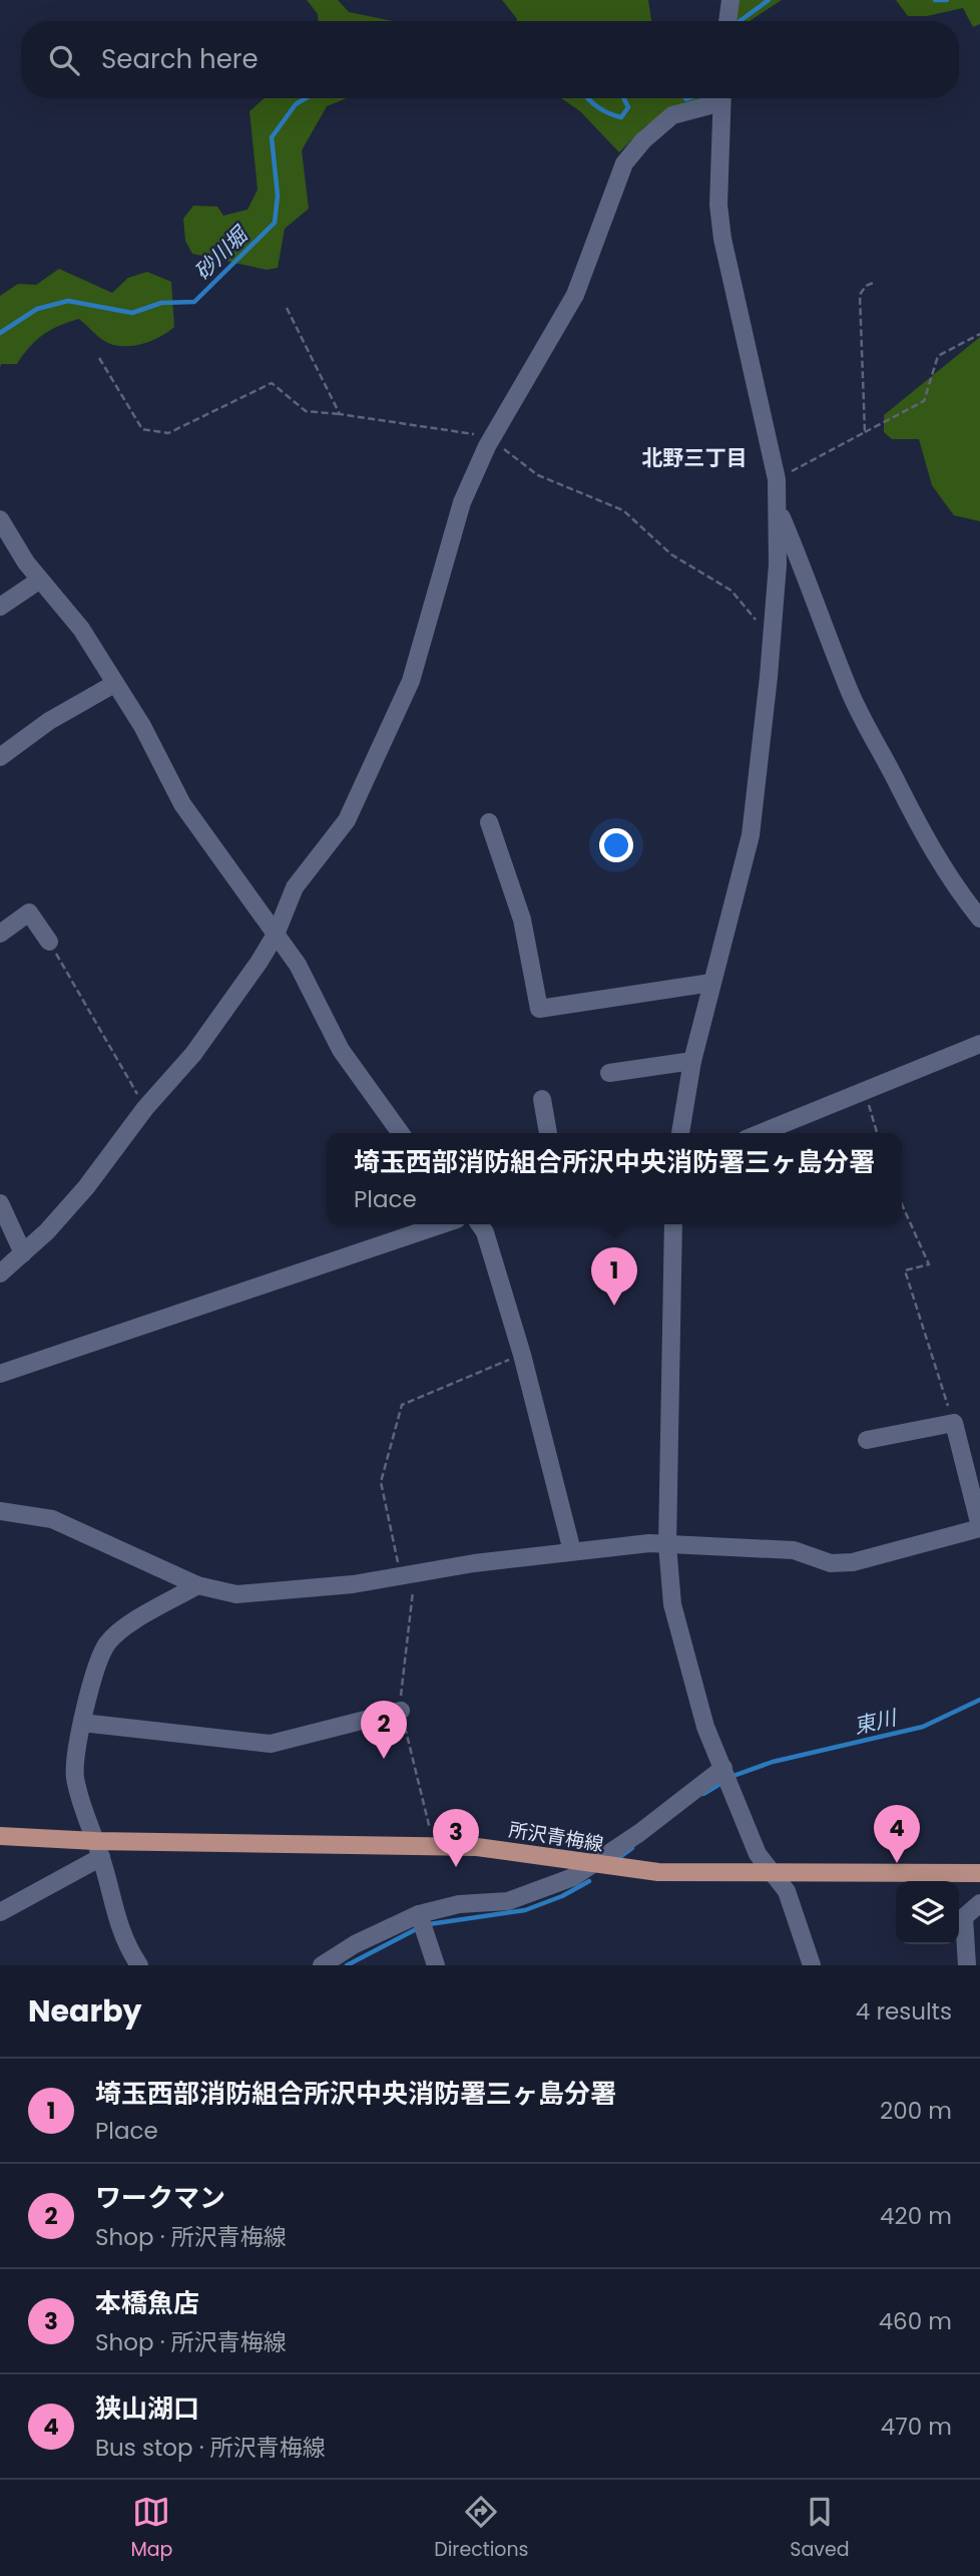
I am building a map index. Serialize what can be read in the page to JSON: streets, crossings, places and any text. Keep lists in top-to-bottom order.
{
  "streets": {
    "main road": ["所沢青梅線"]
  },
  "districts": ["北野三丁目"],
  "water": ["砂川堀", "東川"],
  "page": {
    "search": "Search here",
    "popup": ["埼玉西部消防組合所沢中央消防署三ヶ島分署", "Place"],
    "pins": [
      "1",
      "2",
      "4",
      "3"
    ],
    "heading": ["Nearby", "4 results"],
    "list": [
      {
        "mark": "1",
        "name": "埼玉西部消防組合所沢中央消防署三ヶ島分署",
        "note": "Place",
        "value": "200 m"
      },
      {
        "mark": "2",
        "name": "ワークマン",
        "note": "Shop · 所沢青梅線",
        "value": "420 m"
      },
      {
        "mark": "3",
        "name": "本橋魚店",
        "note": "Shop · 所沢青梅線",
        "value": "460 m"
      },
      {
        "mark": "4",
        "name": "狭山湖口",
        "note": "Bus stop · 所沢青梅線",
        "value": "470 m"
      }
    ],
    "nav": ["Map", "Directions", "Saved"]
  }
}
